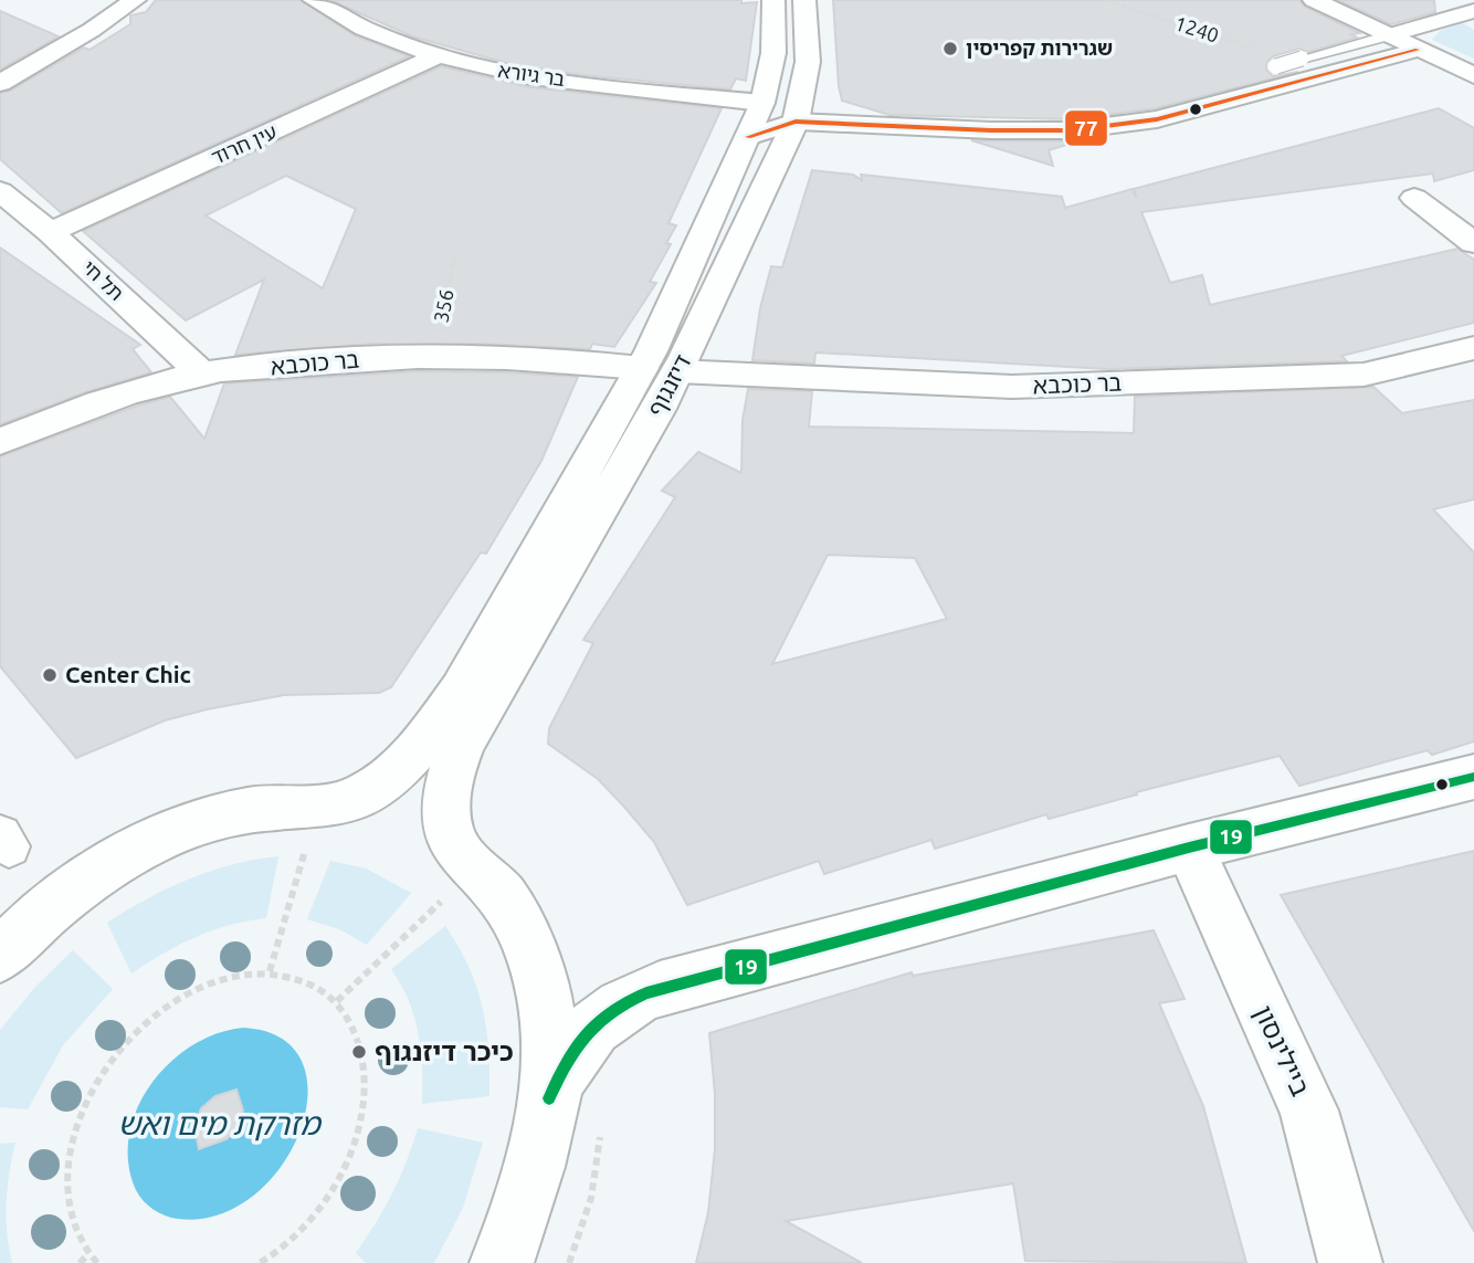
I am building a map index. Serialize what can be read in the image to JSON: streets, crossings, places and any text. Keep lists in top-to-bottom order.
{
  "streets": {
    "street": [
      "בר גיורא",
      "עין חרוד",
      "תל חי",
      "בר כוכבא",
      "דיזנגוף",
      "ביילינסון"
    ],
    "path": ["1240", "356"]
  },
  "crossings": [
    ["בר גיורא", "עין חרוד"],
    ["בר גיורא", "דיזנגוף"],
    ["עין חרוד", "תל חי"],
    ["תל חי", "בר כוכבא"],
    ["356", "בר כוכבא"],
    ["בר כוכבא", "דיזנגוף"]
  ],
  "water": ["מזרקת מים ואש"],
  "places": ["שגרירות קפריסין", "Center Chic", "כיכר דיזנגוף"],
  "lines": ["transit line 77", "transit line 19"]
}
